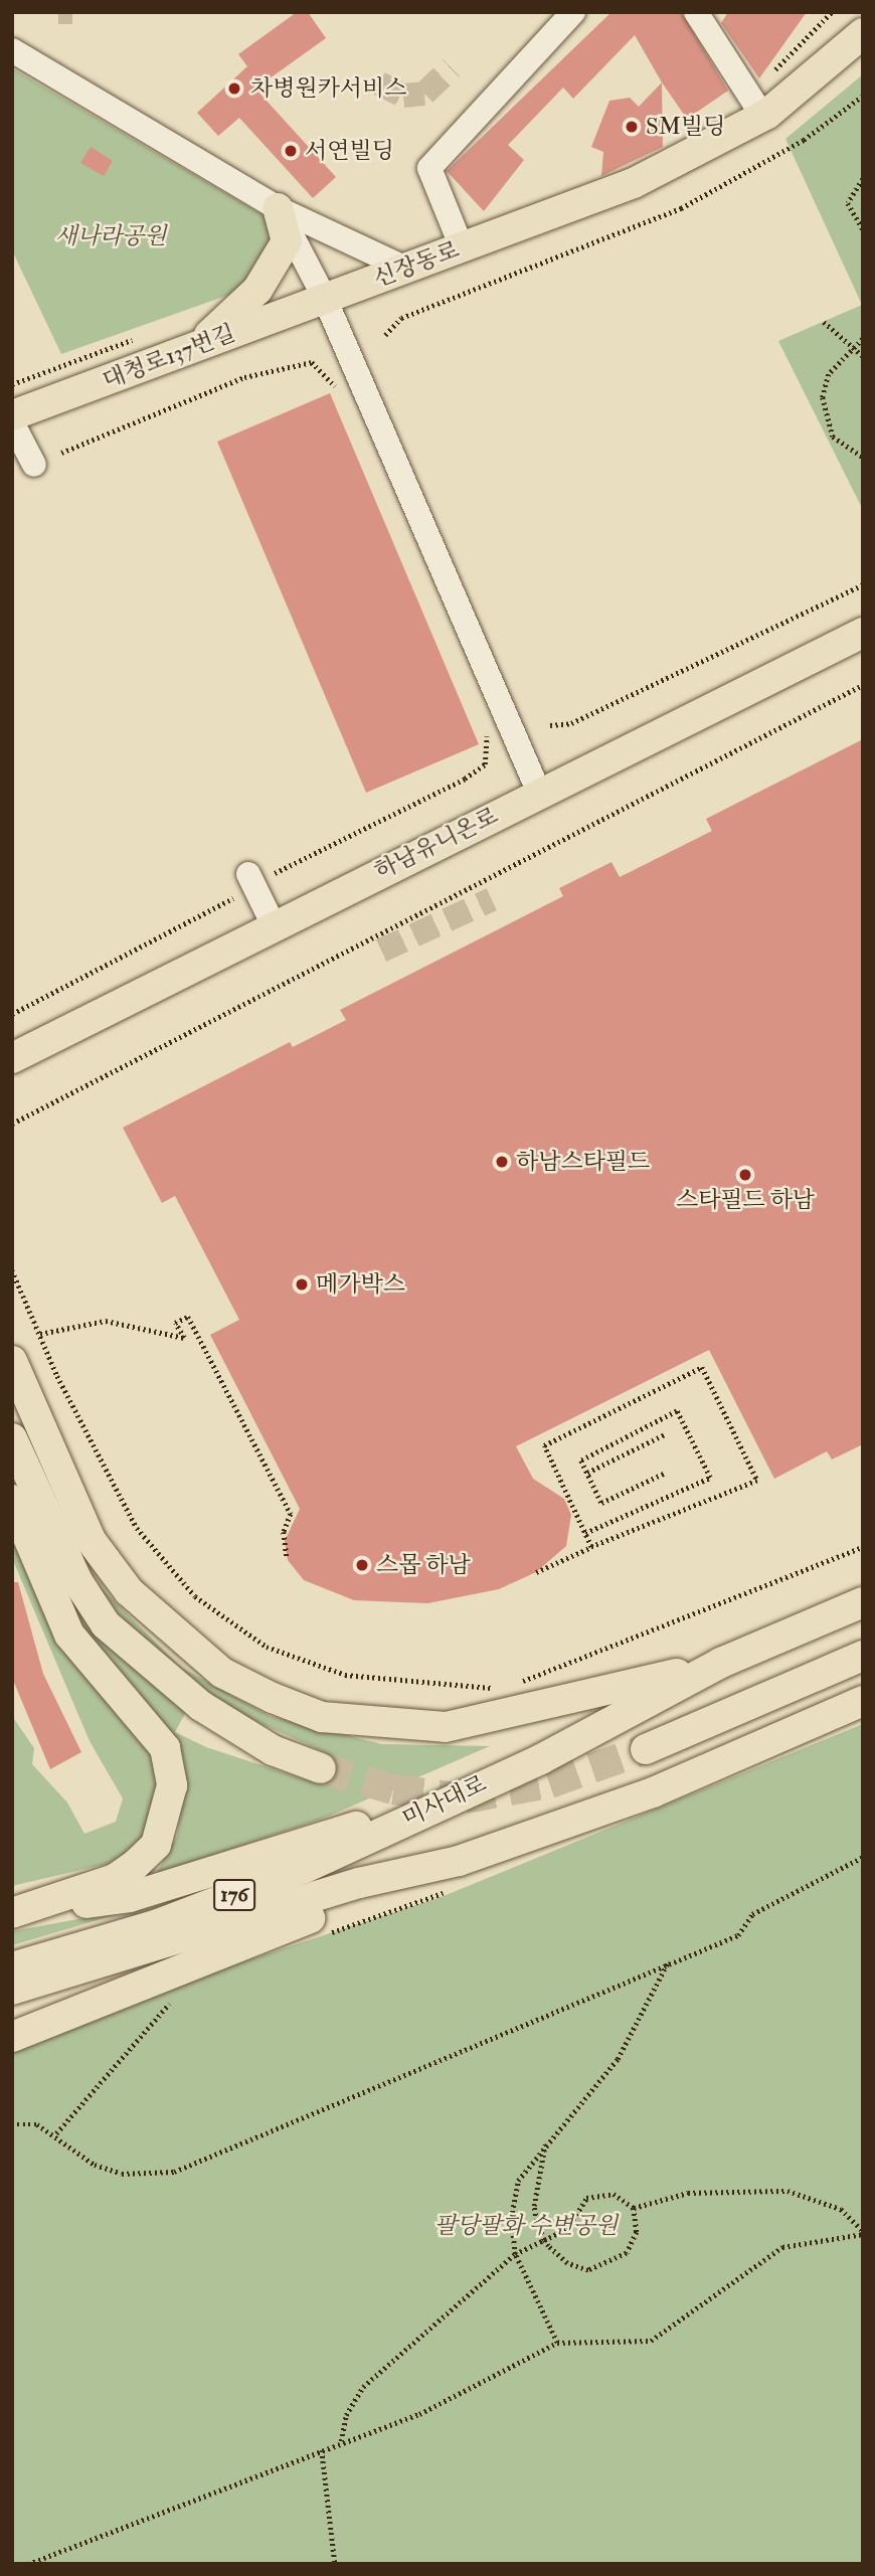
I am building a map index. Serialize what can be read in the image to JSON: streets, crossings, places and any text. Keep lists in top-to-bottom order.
{
  "streets": {
    "main road": [
      "신장동로",
      "대청로137번길",
      "하남유니온로",
      "미사대로",
      "176"
    ]
  },
  "crossings": [
    ["신장동로", "대청로137번길"]
  ],
  "parks": ["새나라공원", "팔당팔화 수변공원"],
  "places": [
    "차병원카서비스",
    "SM빌딩",
    "서연빌딩",
    "하남스타필드",
    "스타필드 하남",
    "메가박스",
    "스몹 하남"
  ]
}
